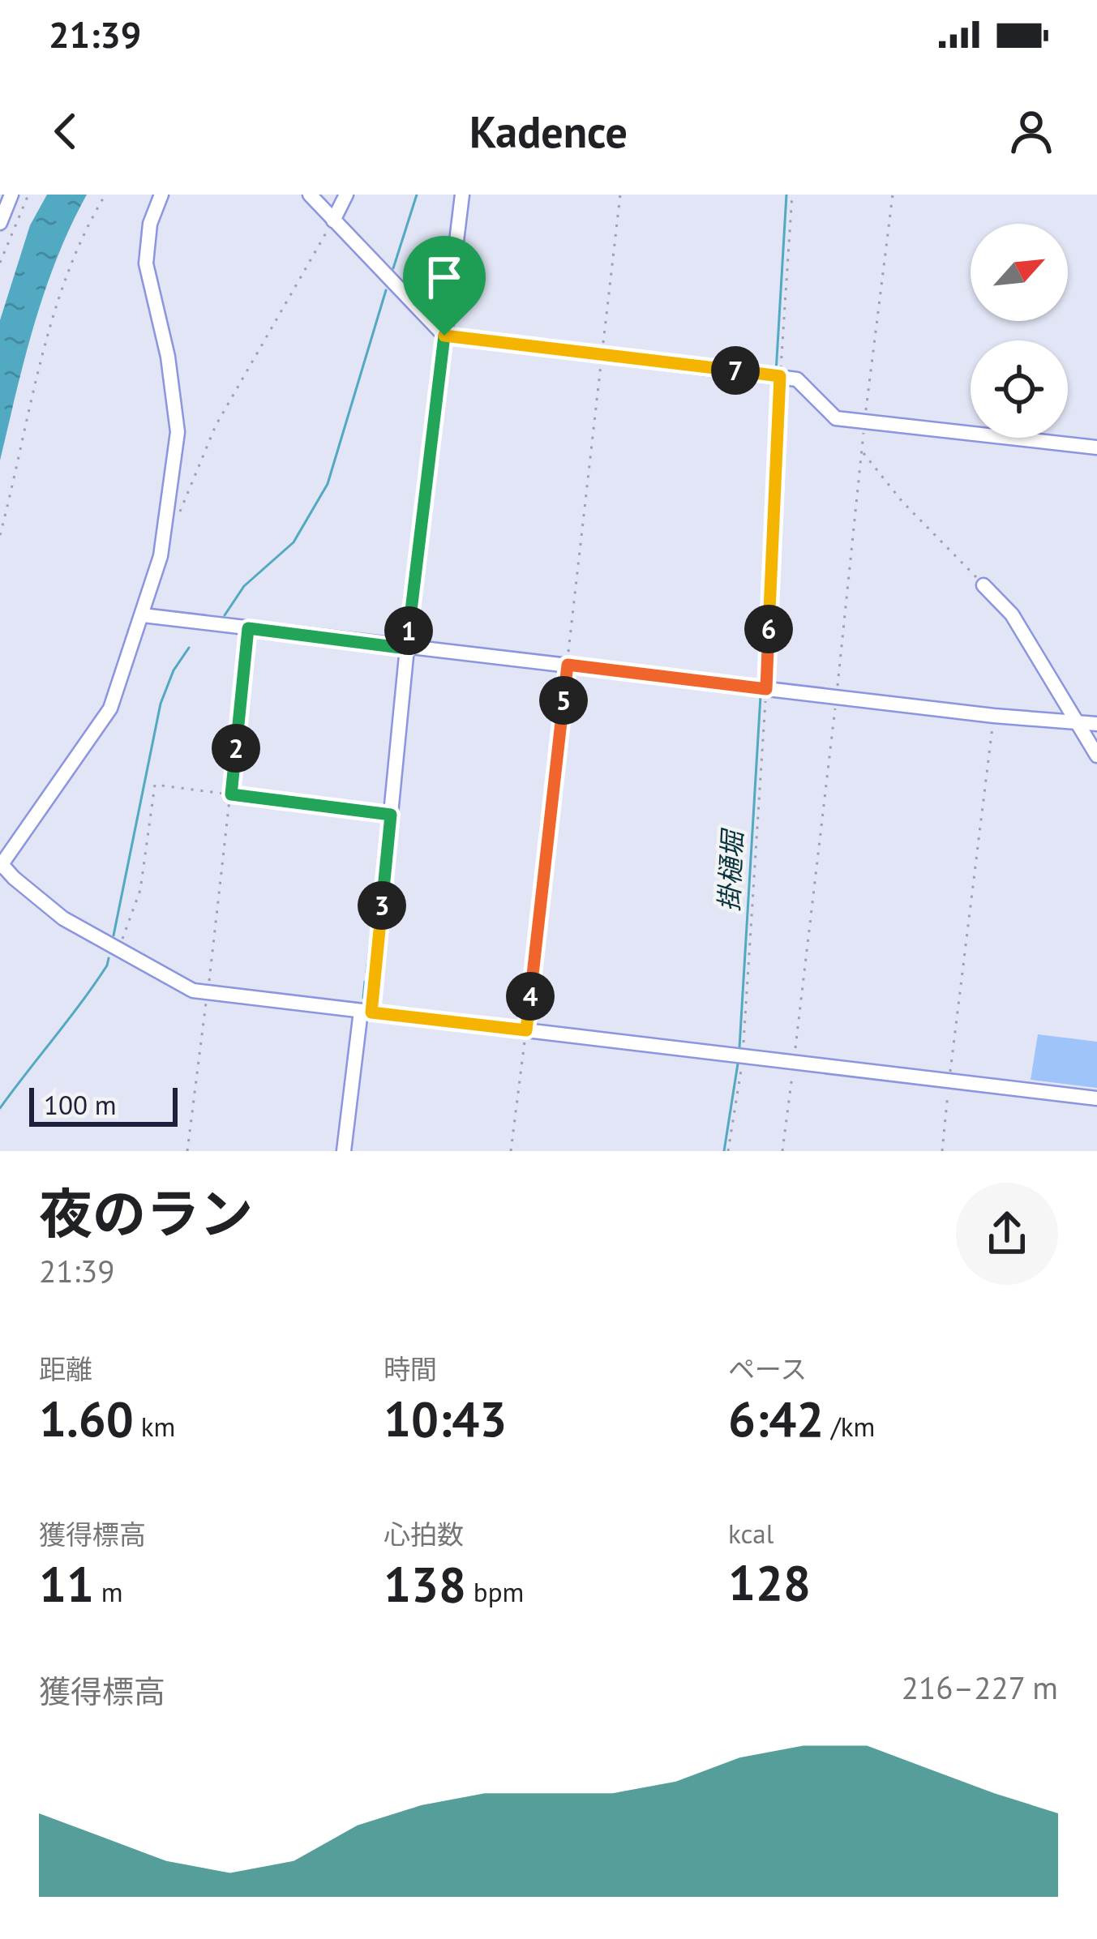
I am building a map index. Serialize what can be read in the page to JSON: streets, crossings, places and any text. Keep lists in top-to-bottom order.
{
  "water": ["掛樋堀"],
  "scale_bar": "100 m",
  "north": "top right",
  "page": {
    "status": "21:39",
    "header": "Kadence",
    "pins": [
      "7",
      "6",
      "1",
      "5",
      "2",
      "3",
      "4"
    ],
    "scale": "100 m",
    "heading": ["夜のラン", "21:39"],
    "stats": [
      ["距離", "1.60 km"],
      ["時間", "10:43"],
      ["ペース", "6:42 /km"],
      ["獲得標高", "11 m"],
      ["心拍数", "138 bpm"],
      ["kcal", "128"]
    ],
    "chart": ["獲得標高", "216–227 m"]
  }
}
